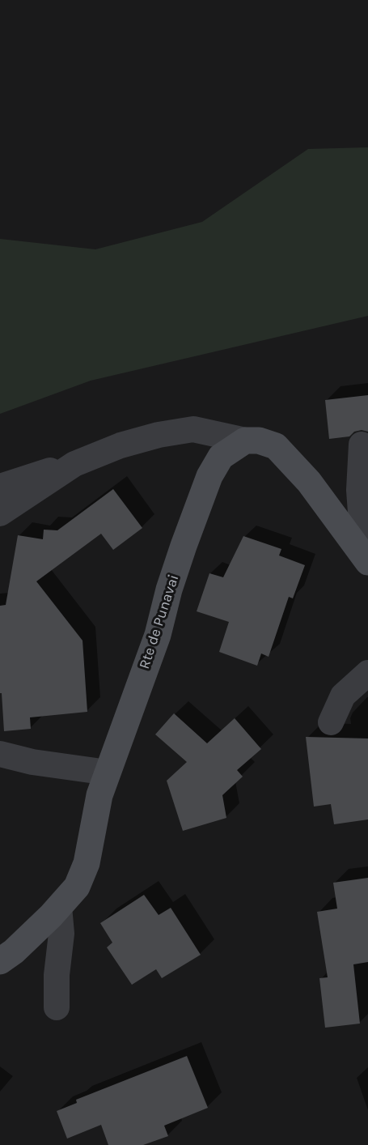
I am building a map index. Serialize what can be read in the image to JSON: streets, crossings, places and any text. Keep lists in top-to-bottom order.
{
  "streets": {
    "main road": ["Rte de Punavai"]
  }
}
